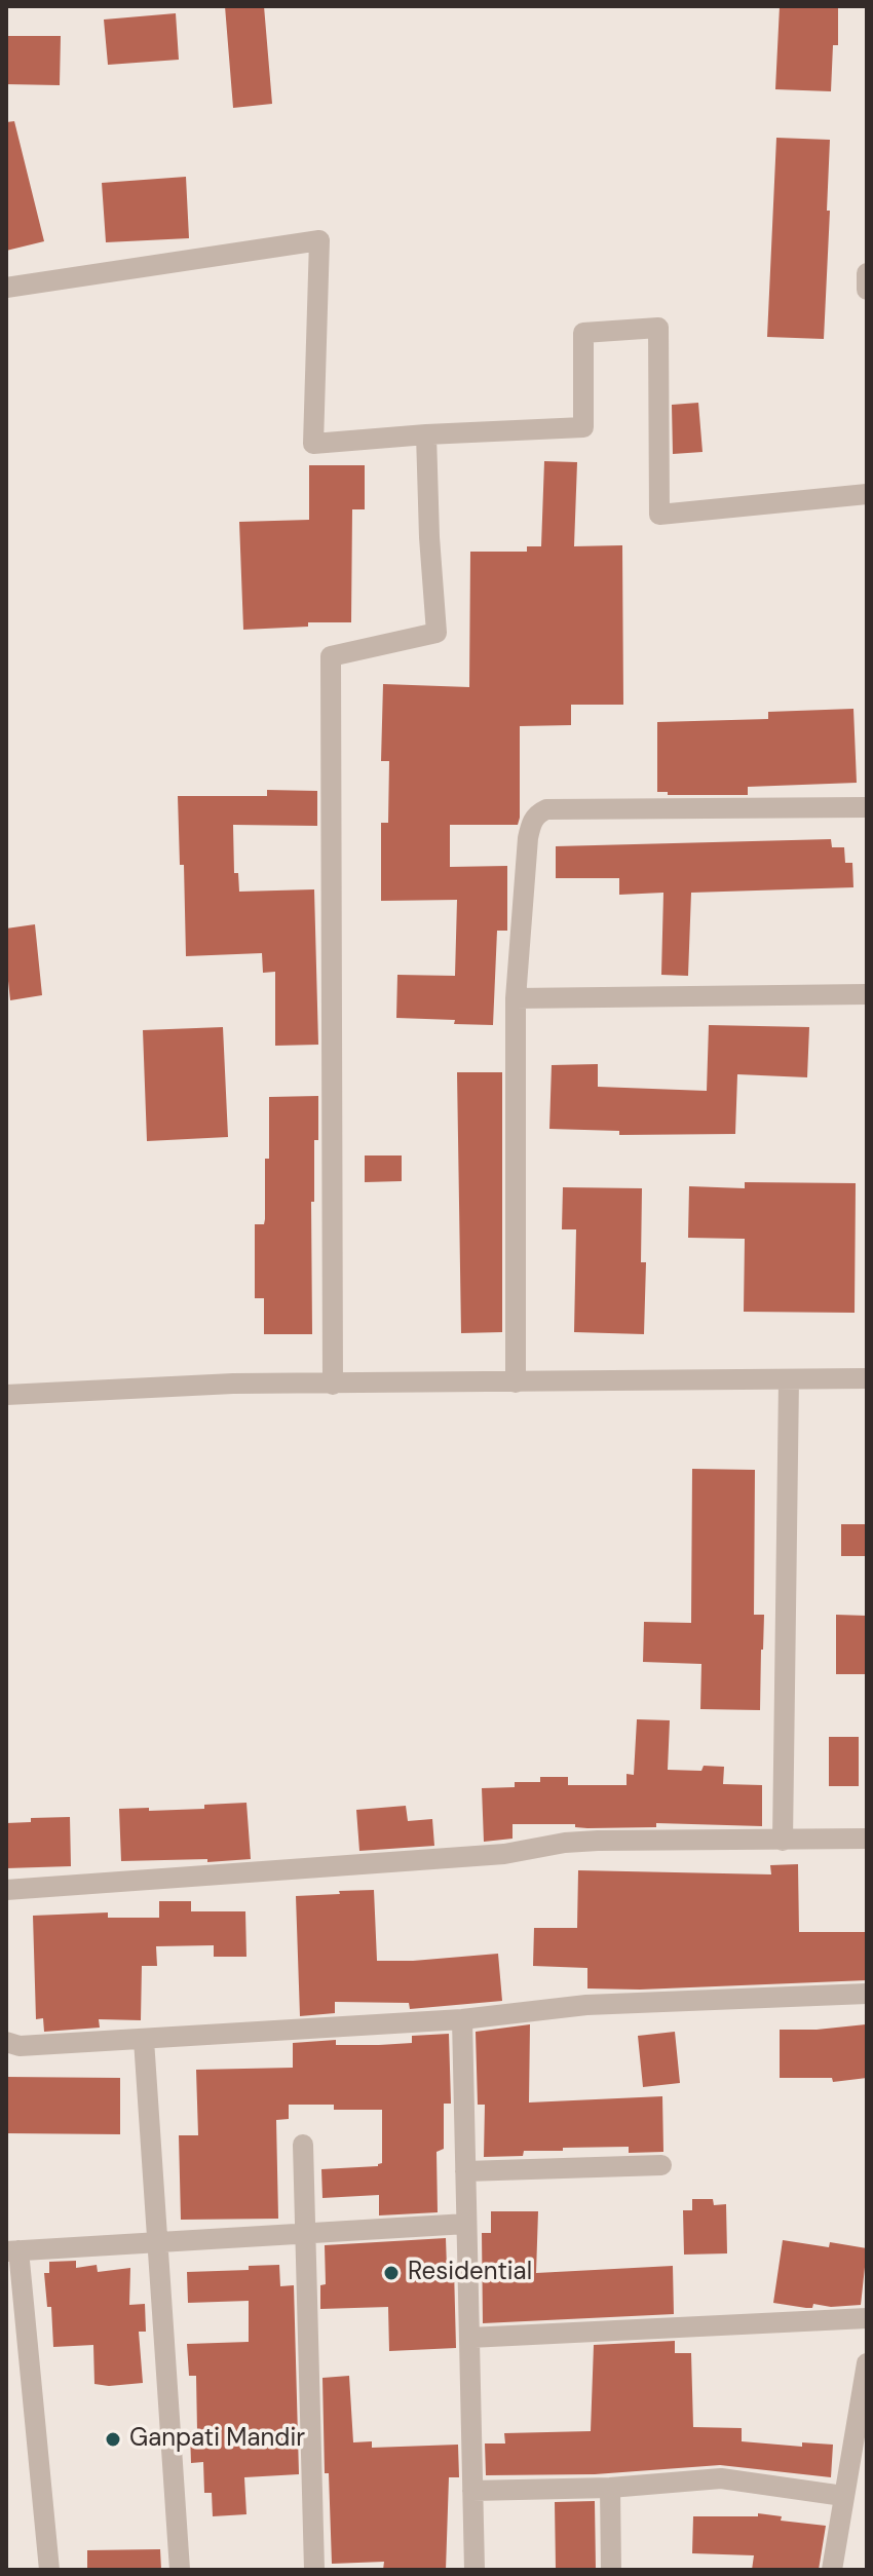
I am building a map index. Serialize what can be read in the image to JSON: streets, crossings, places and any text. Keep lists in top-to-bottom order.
{
  "places": ["Residential", "Ganpati Mandir"]
}
